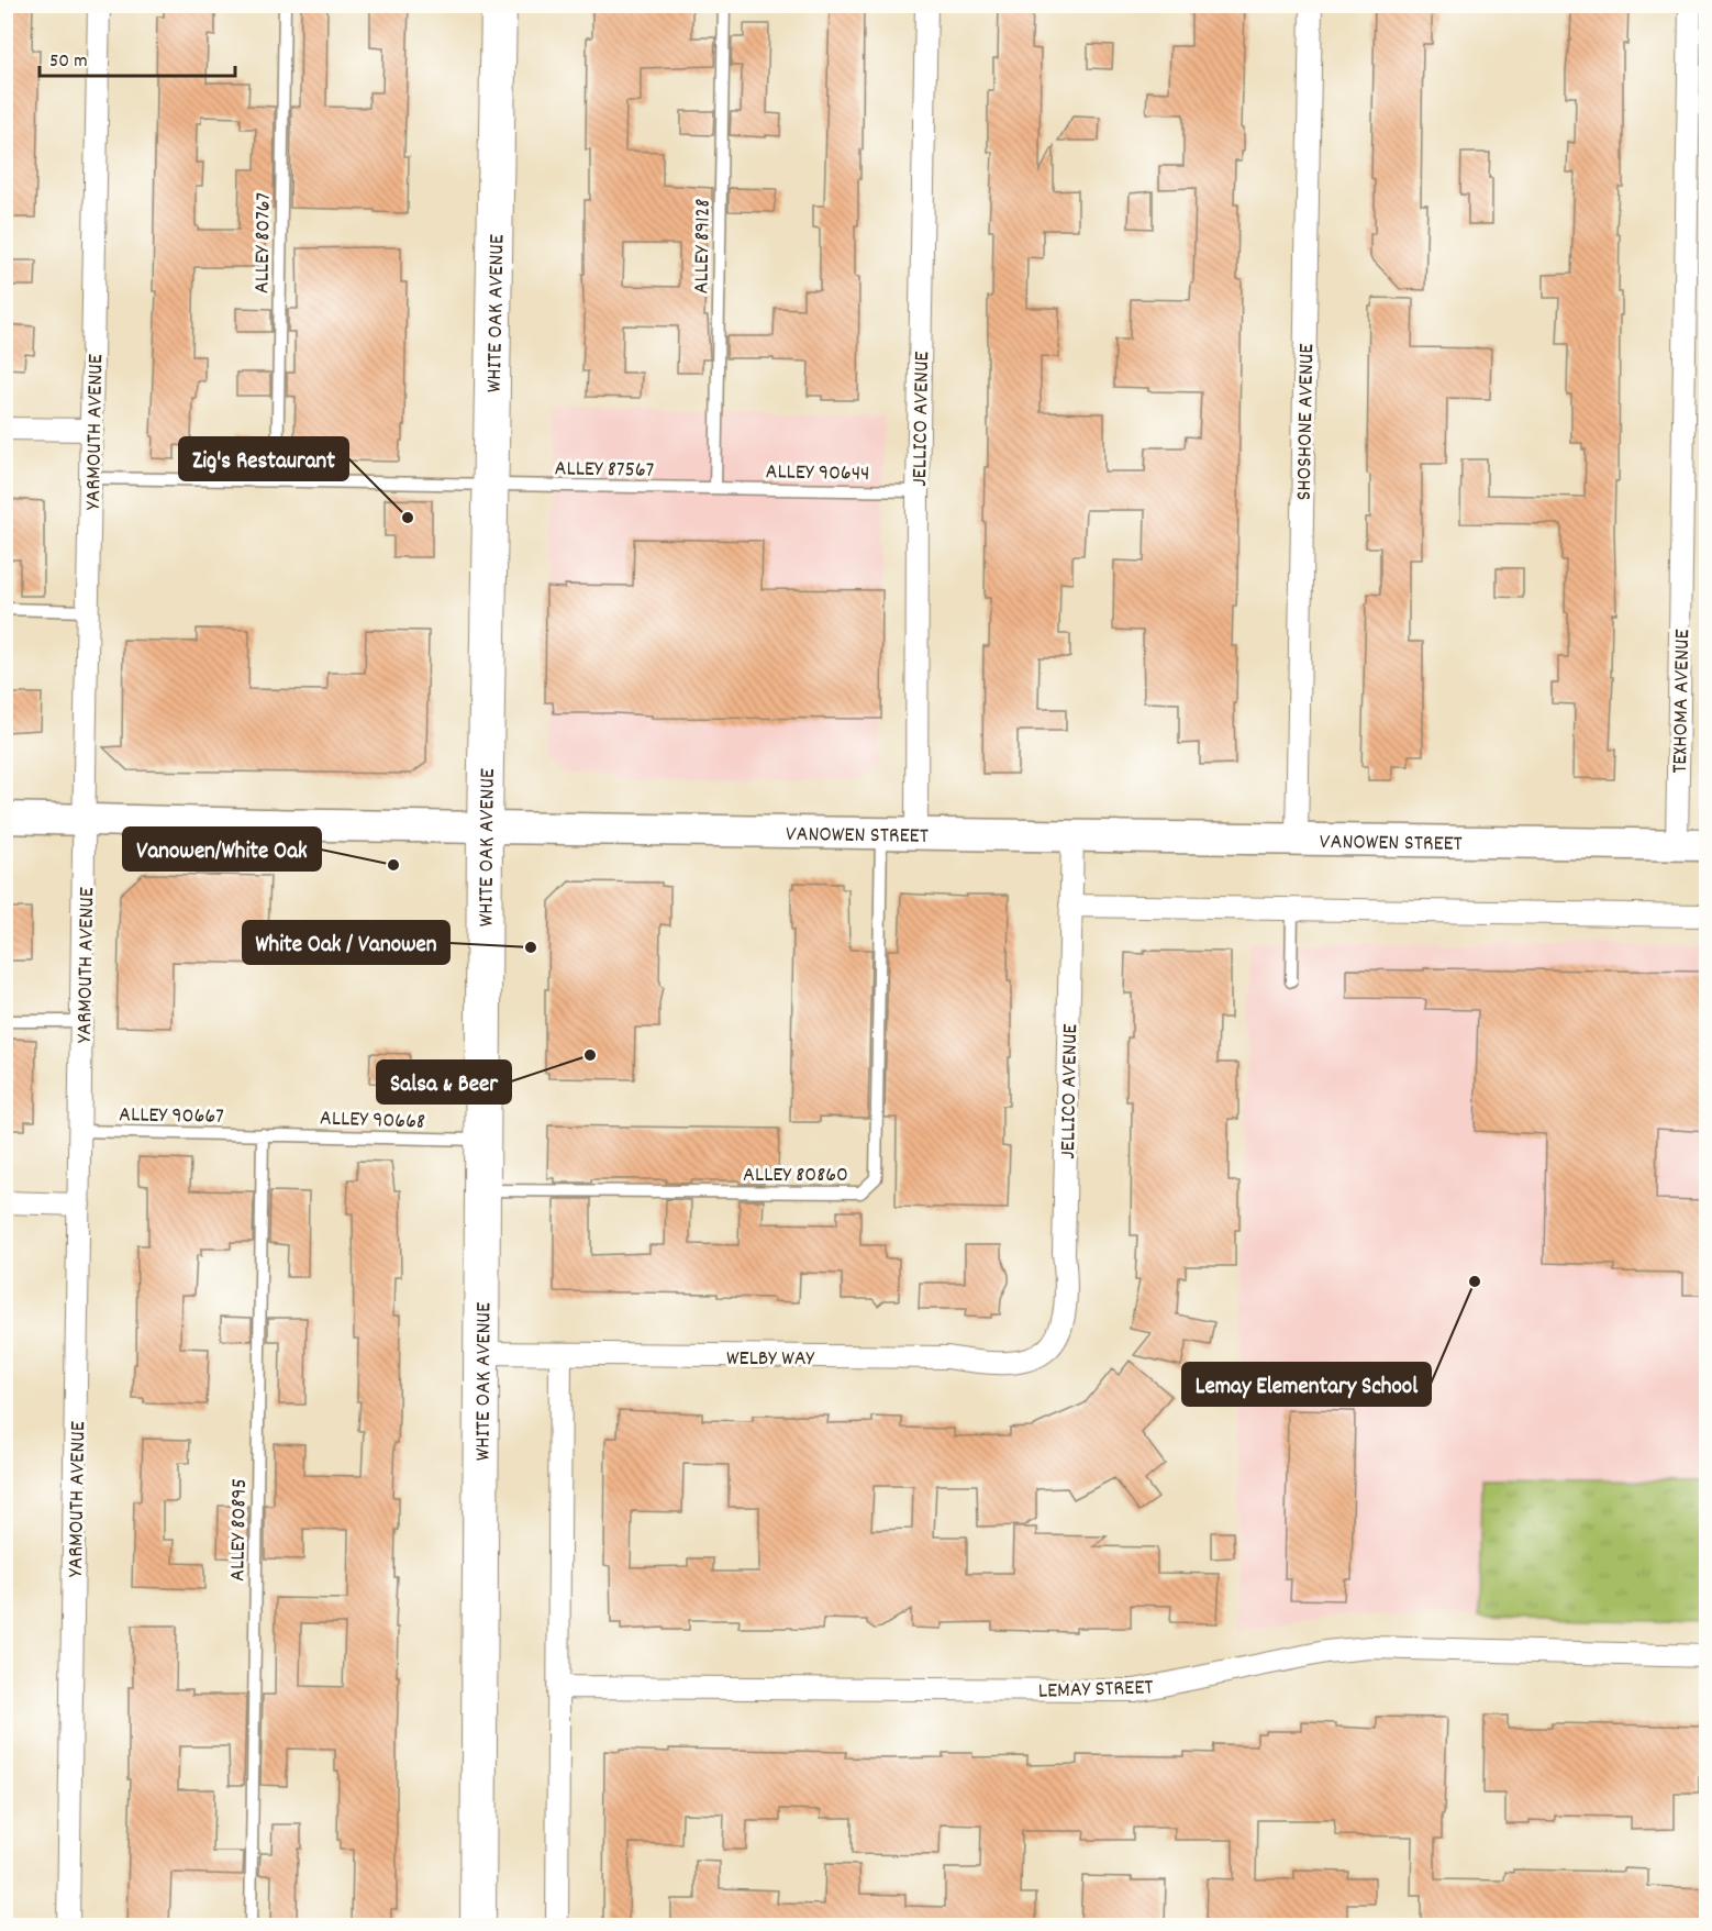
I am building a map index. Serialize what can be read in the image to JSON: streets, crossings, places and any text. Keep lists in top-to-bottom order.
{
  "streets": {
    "main road": ["WHITE OAK AVENUE", "VANOWEN STREET"],
    "street": [
      "JELLICO AVENUE",
      "SHOSHONE AVENUE",
      "YARMOUTH AVENUE",
      "TEXHOMA AVENUE",
      "WELBY WAY",
      "LEMAY STREET"
    ],
    "lane": [
      "ALLEY 80767",
      "ALLEY 89128",
      "ALLEY 87567",
      "ALLEY 90644",
      "ALLEY 90667",
      "ALLEY 90668",
      "ALLEY 80860",
      "ALLEY 80895"
    ]
  },
  "crossings": [
    ["ALLEY 80767", "ALLEY 87567"],
    ["ALLEY 89128", "ALLEY 87567"],
    ["ALLEY 89128", "ALLEY 90644"],
    ["WHITE OAK AVENUE", "ALLEY 87567"],
    ["WHITE OAK AVENUE", "VANOWEN STREET"],
    ["WHITE OAK AVENUE", "ALLEY 90668"],
    ["WHITE OAK AVENUE", "ALLEY 80860"],
    ["WHITE OAK AVENUE", "WELBY WAY"],
    ["JELLICO AVENUE", "ALLEY 90644"],
    ["JELLICO AVENUE", "VANOWEN STREET"],
    ["JELLICO AVENUE", "WELBY WAY"],
    ["SHOSHONE AVENUE", "VANOWEN STREET"],
    ["YARMOUTH AVENUE", "ALLEY 87567"],
    ["YARMOUTH AVENUE", "VANOWEN STREET"],
    ["YARMOUTH AVENUE", "ALLEY 90667"],
    ["ALLEY 87567", "ALLEY 90644"],
    ["TEXHOMA AVENUE", "VANOWEN STREET"],
    ["VANOWEN STREET", "ALLEY 80860"],
    ["ALLEY 90667", "ALLEY 90668"],
    ["ALLEY 90667", "ALLEY 80895"],
    ["ALLEY 90668", "ALLEY 80895"]
  ],
  "places": [
    "Zig's Restaurant",
    "Vanowen/White Oak",
    "White Oak / Vanowen",
    "Salsa & Beer",
    "Lemay Elementary School"
  ],
  "scale_bar": "50 m"
}
